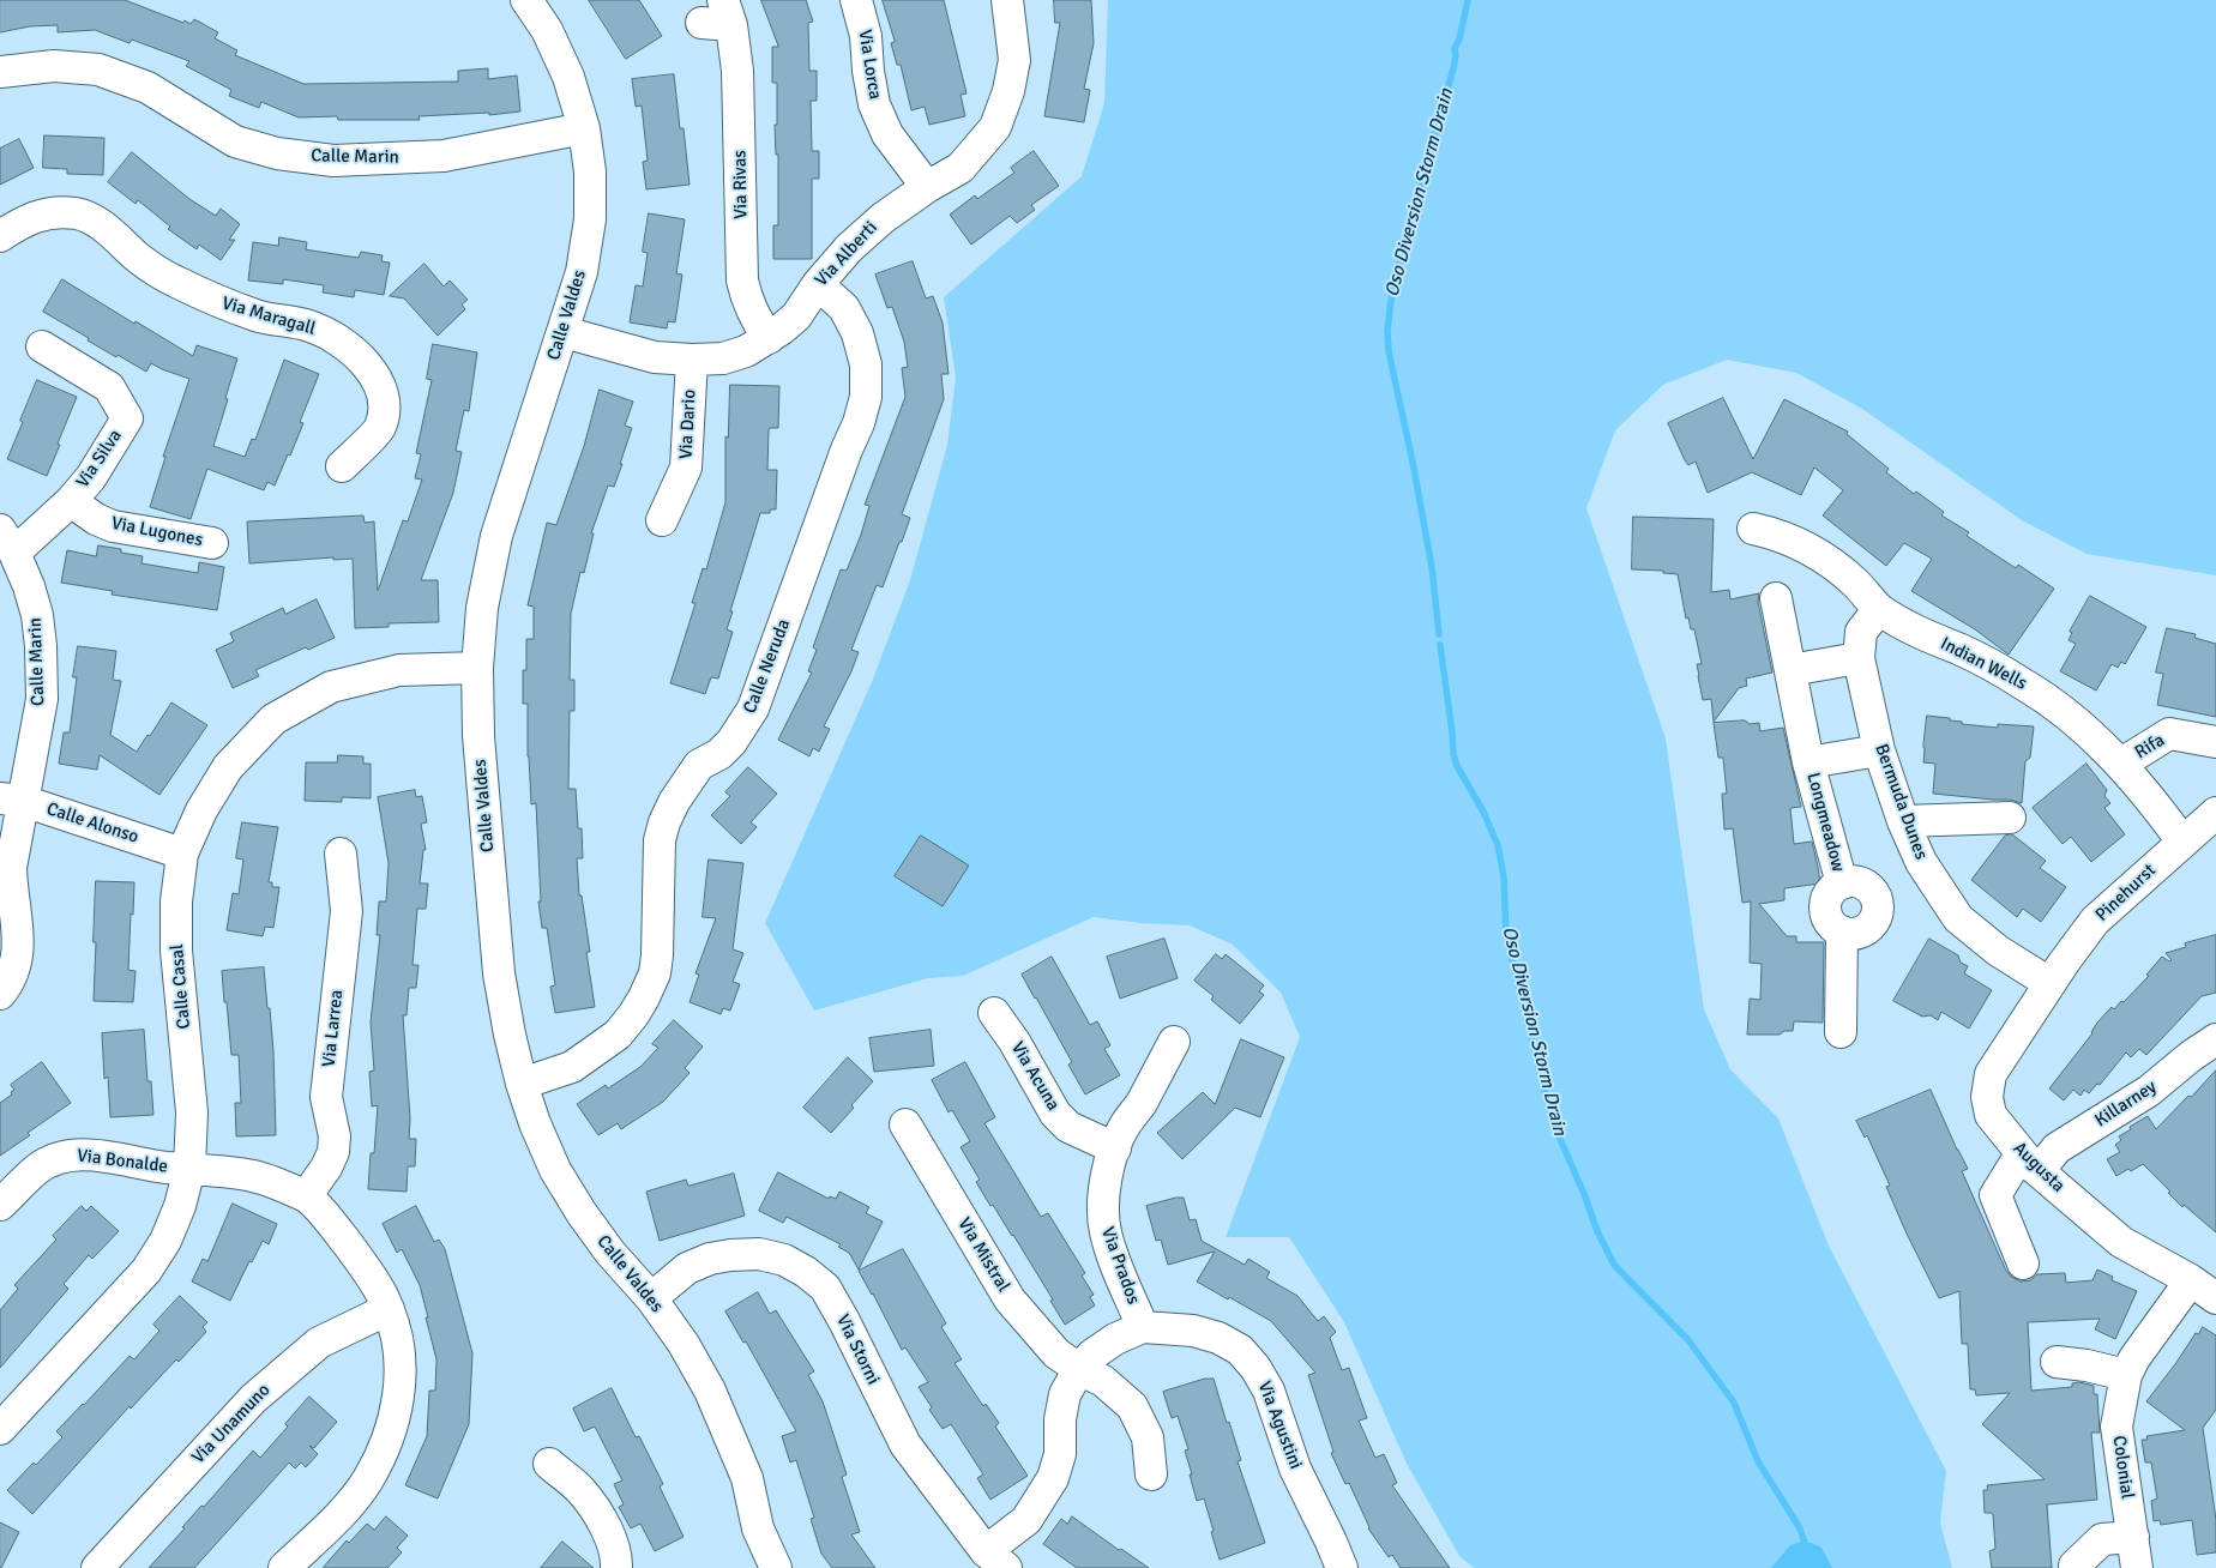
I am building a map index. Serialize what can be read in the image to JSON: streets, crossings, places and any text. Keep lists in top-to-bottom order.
{
  "streets": {
    "street": [
      "Via Lorca",
      "Calle Marin",
      "Via Rivas",
      "Via Alberti",
      "Calle Valdes",
      "Via Maragall",
      "Via Dario",
      "Via Silva",
      "Via Lugones",
      "Indian Wells",
      "Calle Neruda",
      "Rifa",
      "Bermuda Dunes",
      "Longmeadow",
      "Calle Alonso",
      "Pinehurst",
      "Calle Casal",
      "Via Larrea",
      "Via Acuna",
      "Killarney",
      "Via Bonalde",
      "Augusta",
      "Via Mistral",
      "Via Prados",
      "Via Storni",
      "Via Unamuno",
      "Via Agustini",
      "Colonial"
    ]
  },
  "crossings": [
    ["Via Lorca", "Via Alberti"],
    ["Calle Marin", "Calle Valdes"],
    ["Calle Marin", "Via Silva"],
    ["Calle Marin", "Calle Alonso"],
    ["Via Rivas", "Via Alberti"],
    ["Via Alberti", "Calle Valdes"],
    ["Via Alberti", "Via Dario"],
    ["Via Alberti", "Calle Neruda"],
    ["Calle Valdes", "Calle Neruda"],
    ["Calle Valdes", "Calle Casal"],
    ["Calle Valdes", "Via Storni"],
    ["Via Silva", "Via Lugones"],
    ["Indian Wells", "Rifa"],
    ["Indian Wells", "Bermuda Dunes"],
    ["Indian Wells", "Pinehurst"],
    ["Bermuda Dunes", "Longmeadow"],
    ["Bermuda Dunes", "Pinehurst"],
    ["Bermuda Dunes", "Augusta"],
    ["Calle Alonso", "Calle Casal"],
    ["Pinehurst", "Augusta"],
    ["Calle Casal", "Via Bonalde"],
    ["Via Larrea", "Via Bonalde"],
    ["Via Acuna", "Via Prados"],
    ["Killarney", "Augusta"],
    ["Augusta", "Colonial"],
    ["Via Mistral", "Via Agustini"],
    ["Via Prados", "Via Agustini"],
    ["Via Storni", "Via Agustini"]
  ],
  "water": ["Oso Diversion Storm Drain"]
}
